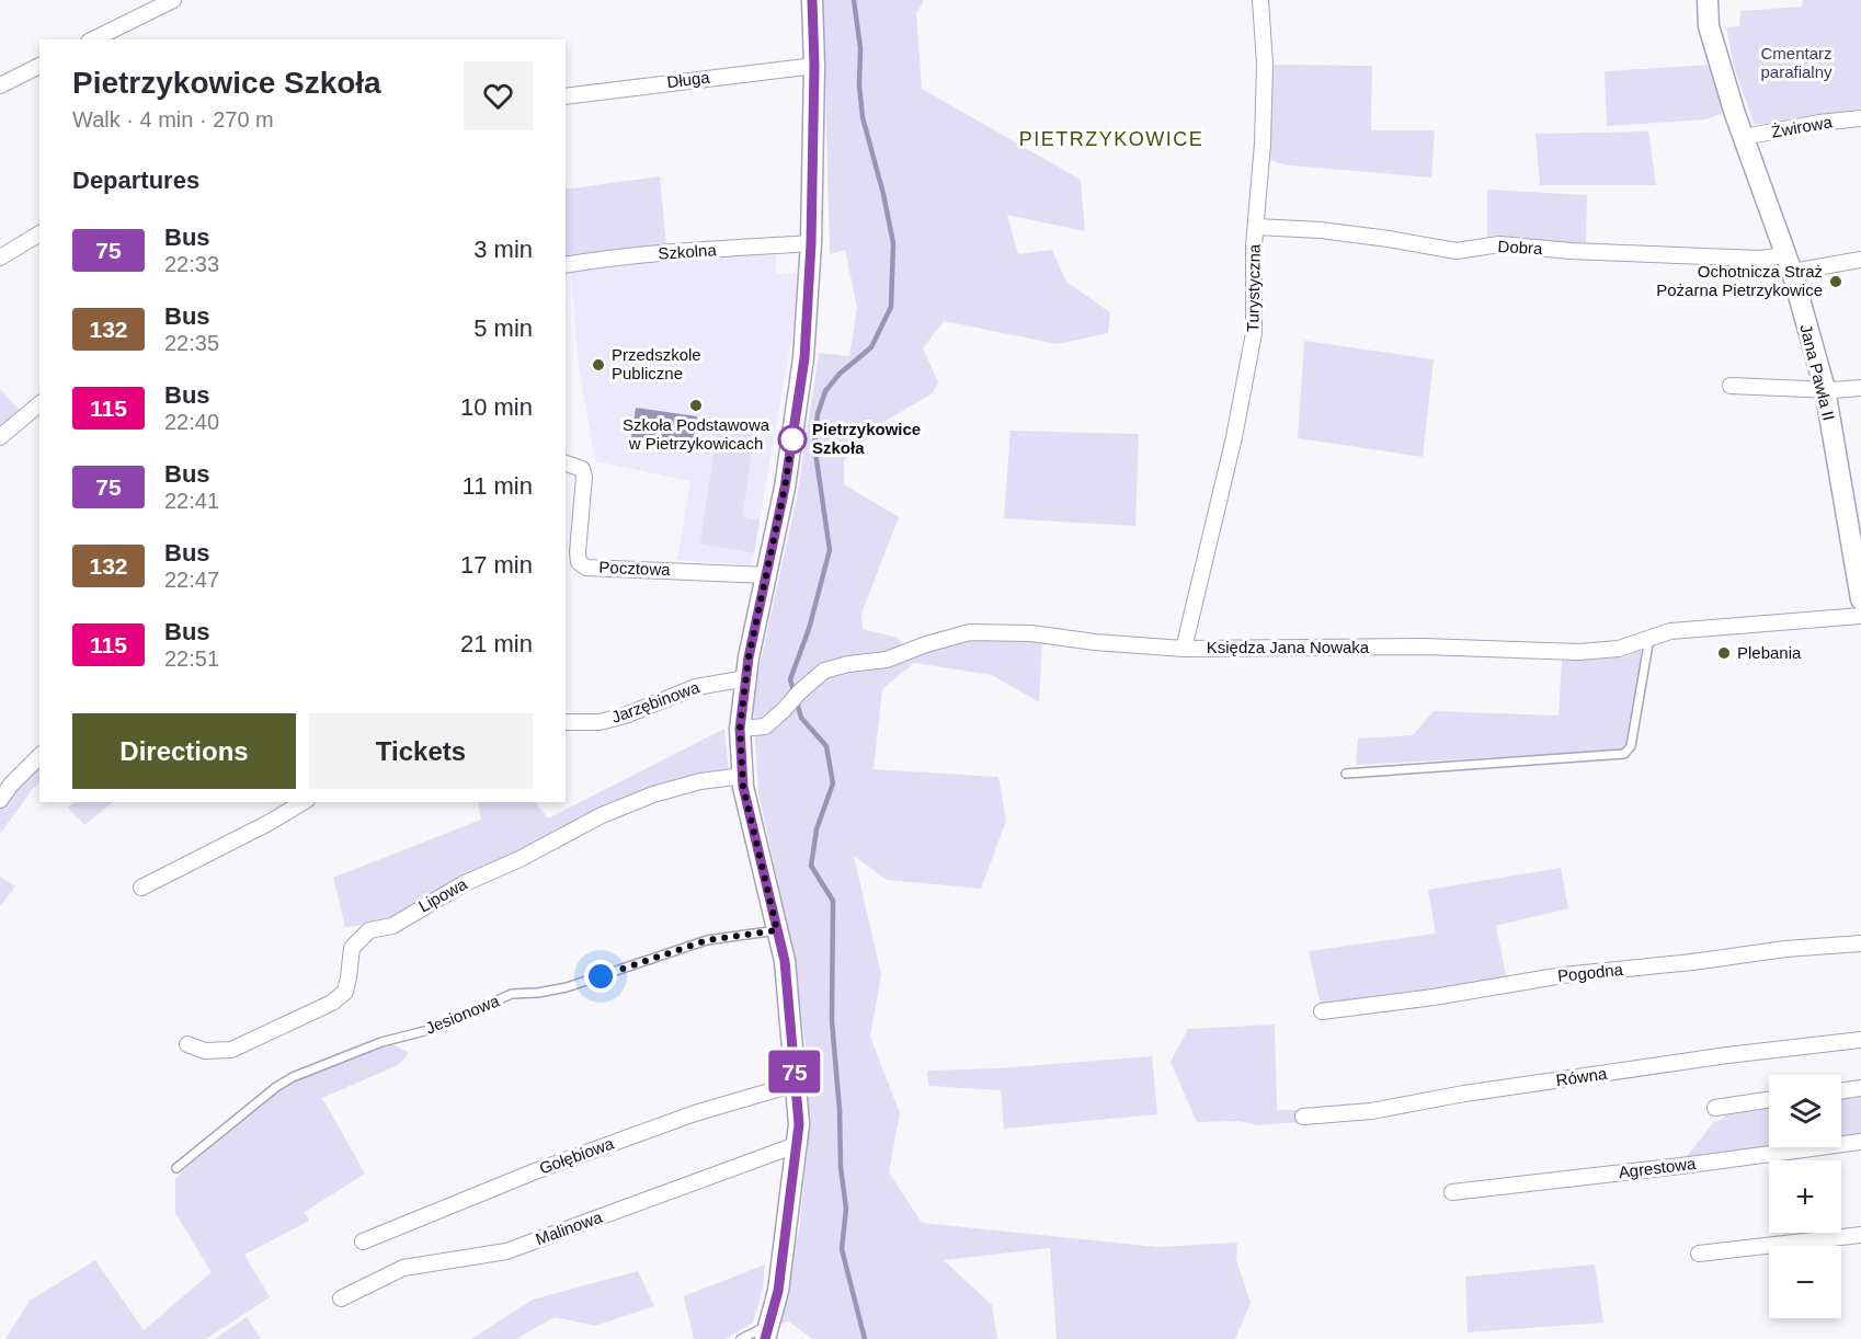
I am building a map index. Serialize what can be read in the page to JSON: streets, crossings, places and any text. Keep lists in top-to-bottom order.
{
  "streets": {
    "street": [
      "Długa",
      "Żwirowa",
      "Dobra",
      "Szkolna",
      "Turystyczna",
      "Jana Pawła II",
      "Pocztowa",
      "Księdza Jana Nowaka",
      "Jarzębinowa",
      "Lipowa",
      "Pogodna",
      "Równa",
      "Gołębiowa",
      "Agrestowa",
      "Malinowa"
    ],
    "lane": ["Jesionowa"]
  },
  "crossings": [
    ["Żwirowa", "Jana Pawła II"],
    ["Dobra", "Turystyczna"],
    ["Dobra", "Jana Pawła II"],
    ["Turystyczna", "Księdza Jana Nowaka"]
  ],
  "districts": ["PIETRZYKOWICE"],
  "parks": ["Cmentarz parafialny"],
  "places": [
    "Ochotnicza Straż Pożarna Pietrzykowice",
    "Przedszkole Publiczne",
    "Szkoła Podstawowa w Pietrzykowicach",
    "Pietrzykowice Szkoła",
    "Plebania"
  ],
  "lines": ["bus line 75"],
  "page": {
    "on_map": "75",
    "heading": [
      ["Pietrzykowice Szkoła", "Walk · 4 min · 270 m"],
      "Departures"
    ],
    "list": [
      {
        "mark": "75",
        "name": "Bus",
        "note": "22:33",
        "value": "3 min"
      },
      {
        "mark": "132",
        "name": "Bus",
        "note": "22:35",
        "value": "5 min"
      },
      {
        "mark": "115",
        "name": "Bus",
        "note": "22:40",
        "value": "10 min"
      },
      {
        "mark": "75",
        "name": "Bus",
        "note": "22:41",
        "value": "11 min"
      },
      {
        "mark": "132",
        "name": "Bus",
        "note": "22:47",
        "value": "17 min"
      },
      {
        "mark": "115",
        "name": "Bus",
        "note": "22:51",
        "value": "21 min"
      }
    ],
    "buttons": ["Directions", "Tickets"],
    "map_buttons": ["+", "−"]
  }
}
